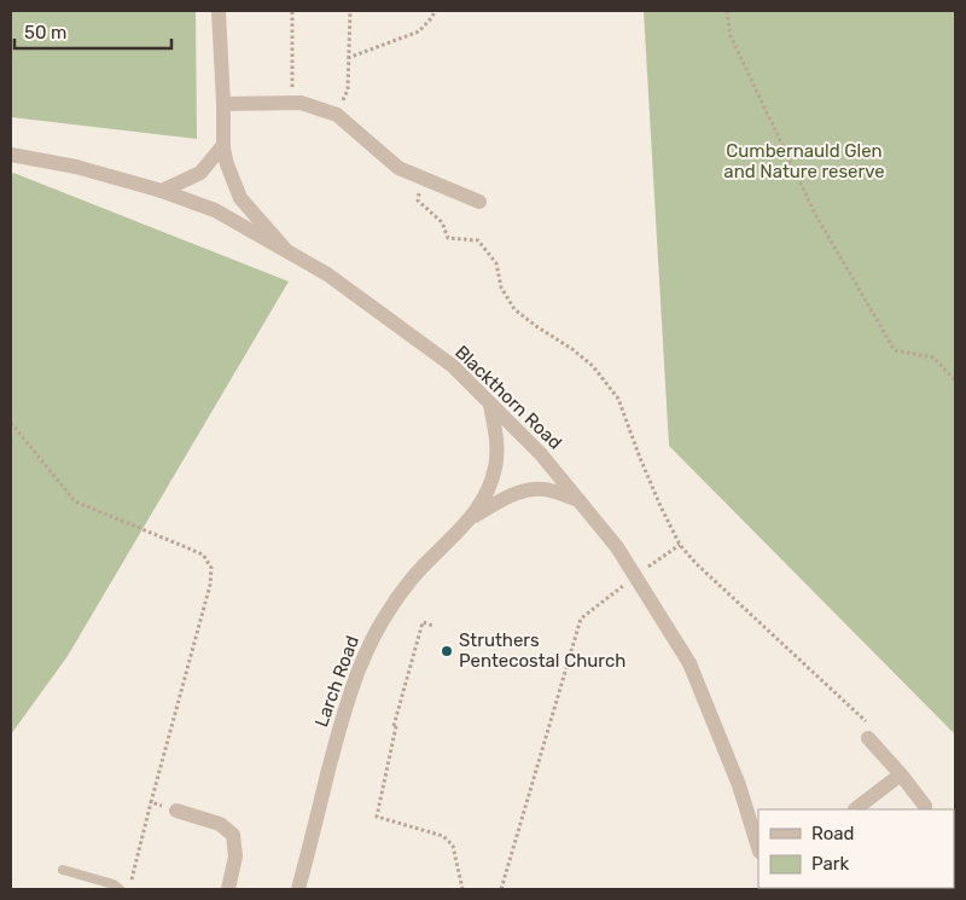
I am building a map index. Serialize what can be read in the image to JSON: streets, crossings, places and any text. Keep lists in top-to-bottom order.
{
  "streets": {
    "street": ["Blackthorn Road", "Larch Road"]
  },
  "crossings": [
    ["Blackthorn Road", "Larch Road"]
  ],
  "parks": ["Cumbernauld Glen and Nature reserve"],
  "places": ["Struthers Pentecostal Church"],
  "legend": ["Road", "Park"],
  "scale_bar": "50 m"
}
